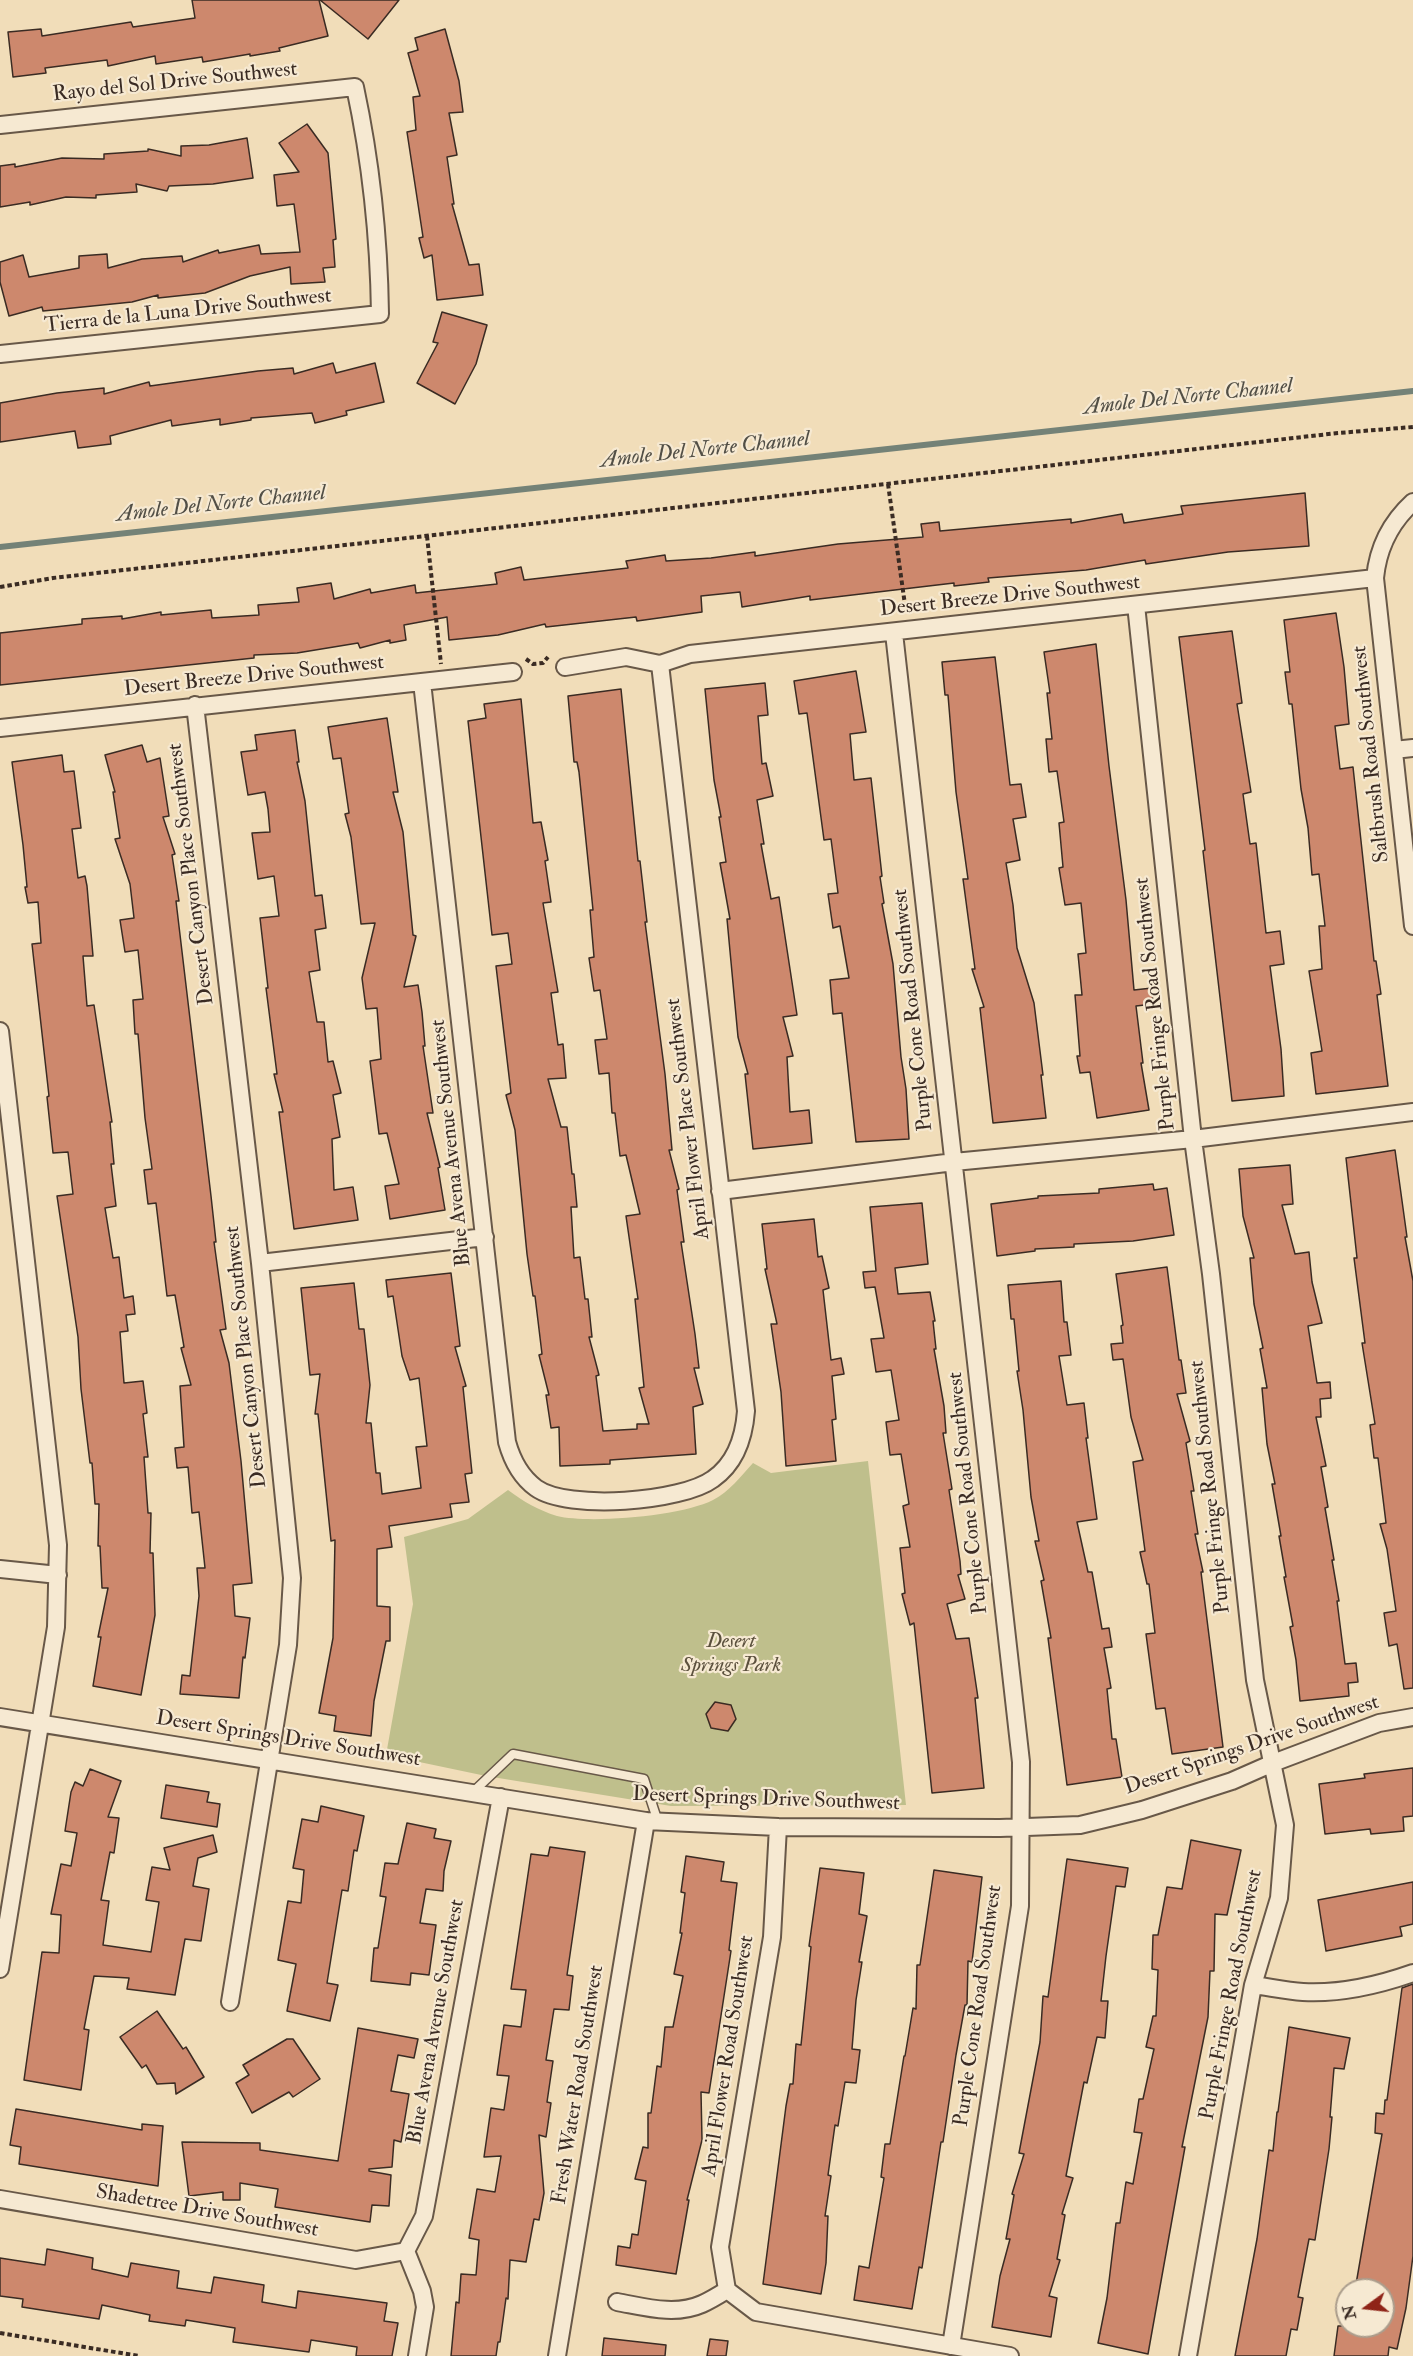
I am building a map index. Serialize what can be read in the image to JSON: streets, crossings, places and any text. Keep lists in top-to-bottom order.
{
  "streets": {
    "street": [
      "Rayo del Sol Drive Southwest",
      "Tierra de la Luna Drive Southwest",
      "Desert Breeze Drive Southwest",
      "Saltbrush Road Southwest",
      "Desert Canyon Place Southwest",
      "Purple Fringe Road Southwest",
      "Purple Cone Road Southwest",
      "April Flower Place Southwest",
      "Blue Avena Avenue Southwest",
      "Desert Springs Drive Southwest",
      "April Flower Road Southwest",
      "Fresh Water Road Southwest",
      "Shadetree Drive Southwest"
    ]
  },
  "crossings": [
    ["Rayo del Sol Drive Southwest", "Tierra de la Luna Drive Southwest"],
    ["Desert Breeze Drive Southwest", "Saltbrush Road Southwest"],
    ["Desert Breeze Drive Southwest", "Desert Canyon Place Southwest"],
    ["Desert Breeze Drive Southwest", "Purple Fringe Road Southwest"],
    ["Desert Breeze Drive Southwest", "Purple Cone Road Southwest"],
    ["Desert Breeze Drive Southwest", "April Flower Place Southwest"],
    ["Desert Breeze Drive Southwest", "Blue Avena Avenue Southwest"],
    ["Desert Canyon Place Southwest", "Desert Springs Drive Southwest"],
    ["Purple Fringe Road Southwest", "Desert Springs Drive Southwest"],
    ["Purple Cone Road Southwest", "Desert Springs Drive Southwest"],
    ["April Flower Place Southwest", "Blue Avena Avenue Southwest"],
    ["Blue Avena Avenue Southwest", "Desert Springs Drive Southwest"],
    ["Blue Avena Avenue Southwest", "Shadetree Drive Southwest"],
    ["Desert Springs Drive Southwest", "April Flower Road Southwest"],
    ["Desert Springs Drive Southwest", "Fresh Water Road Southwest"]
  ],
  "water": ["Amole Del Norte Channel"],
  "parks": ["Desert Springs Park"],
  "north": "left"
}
